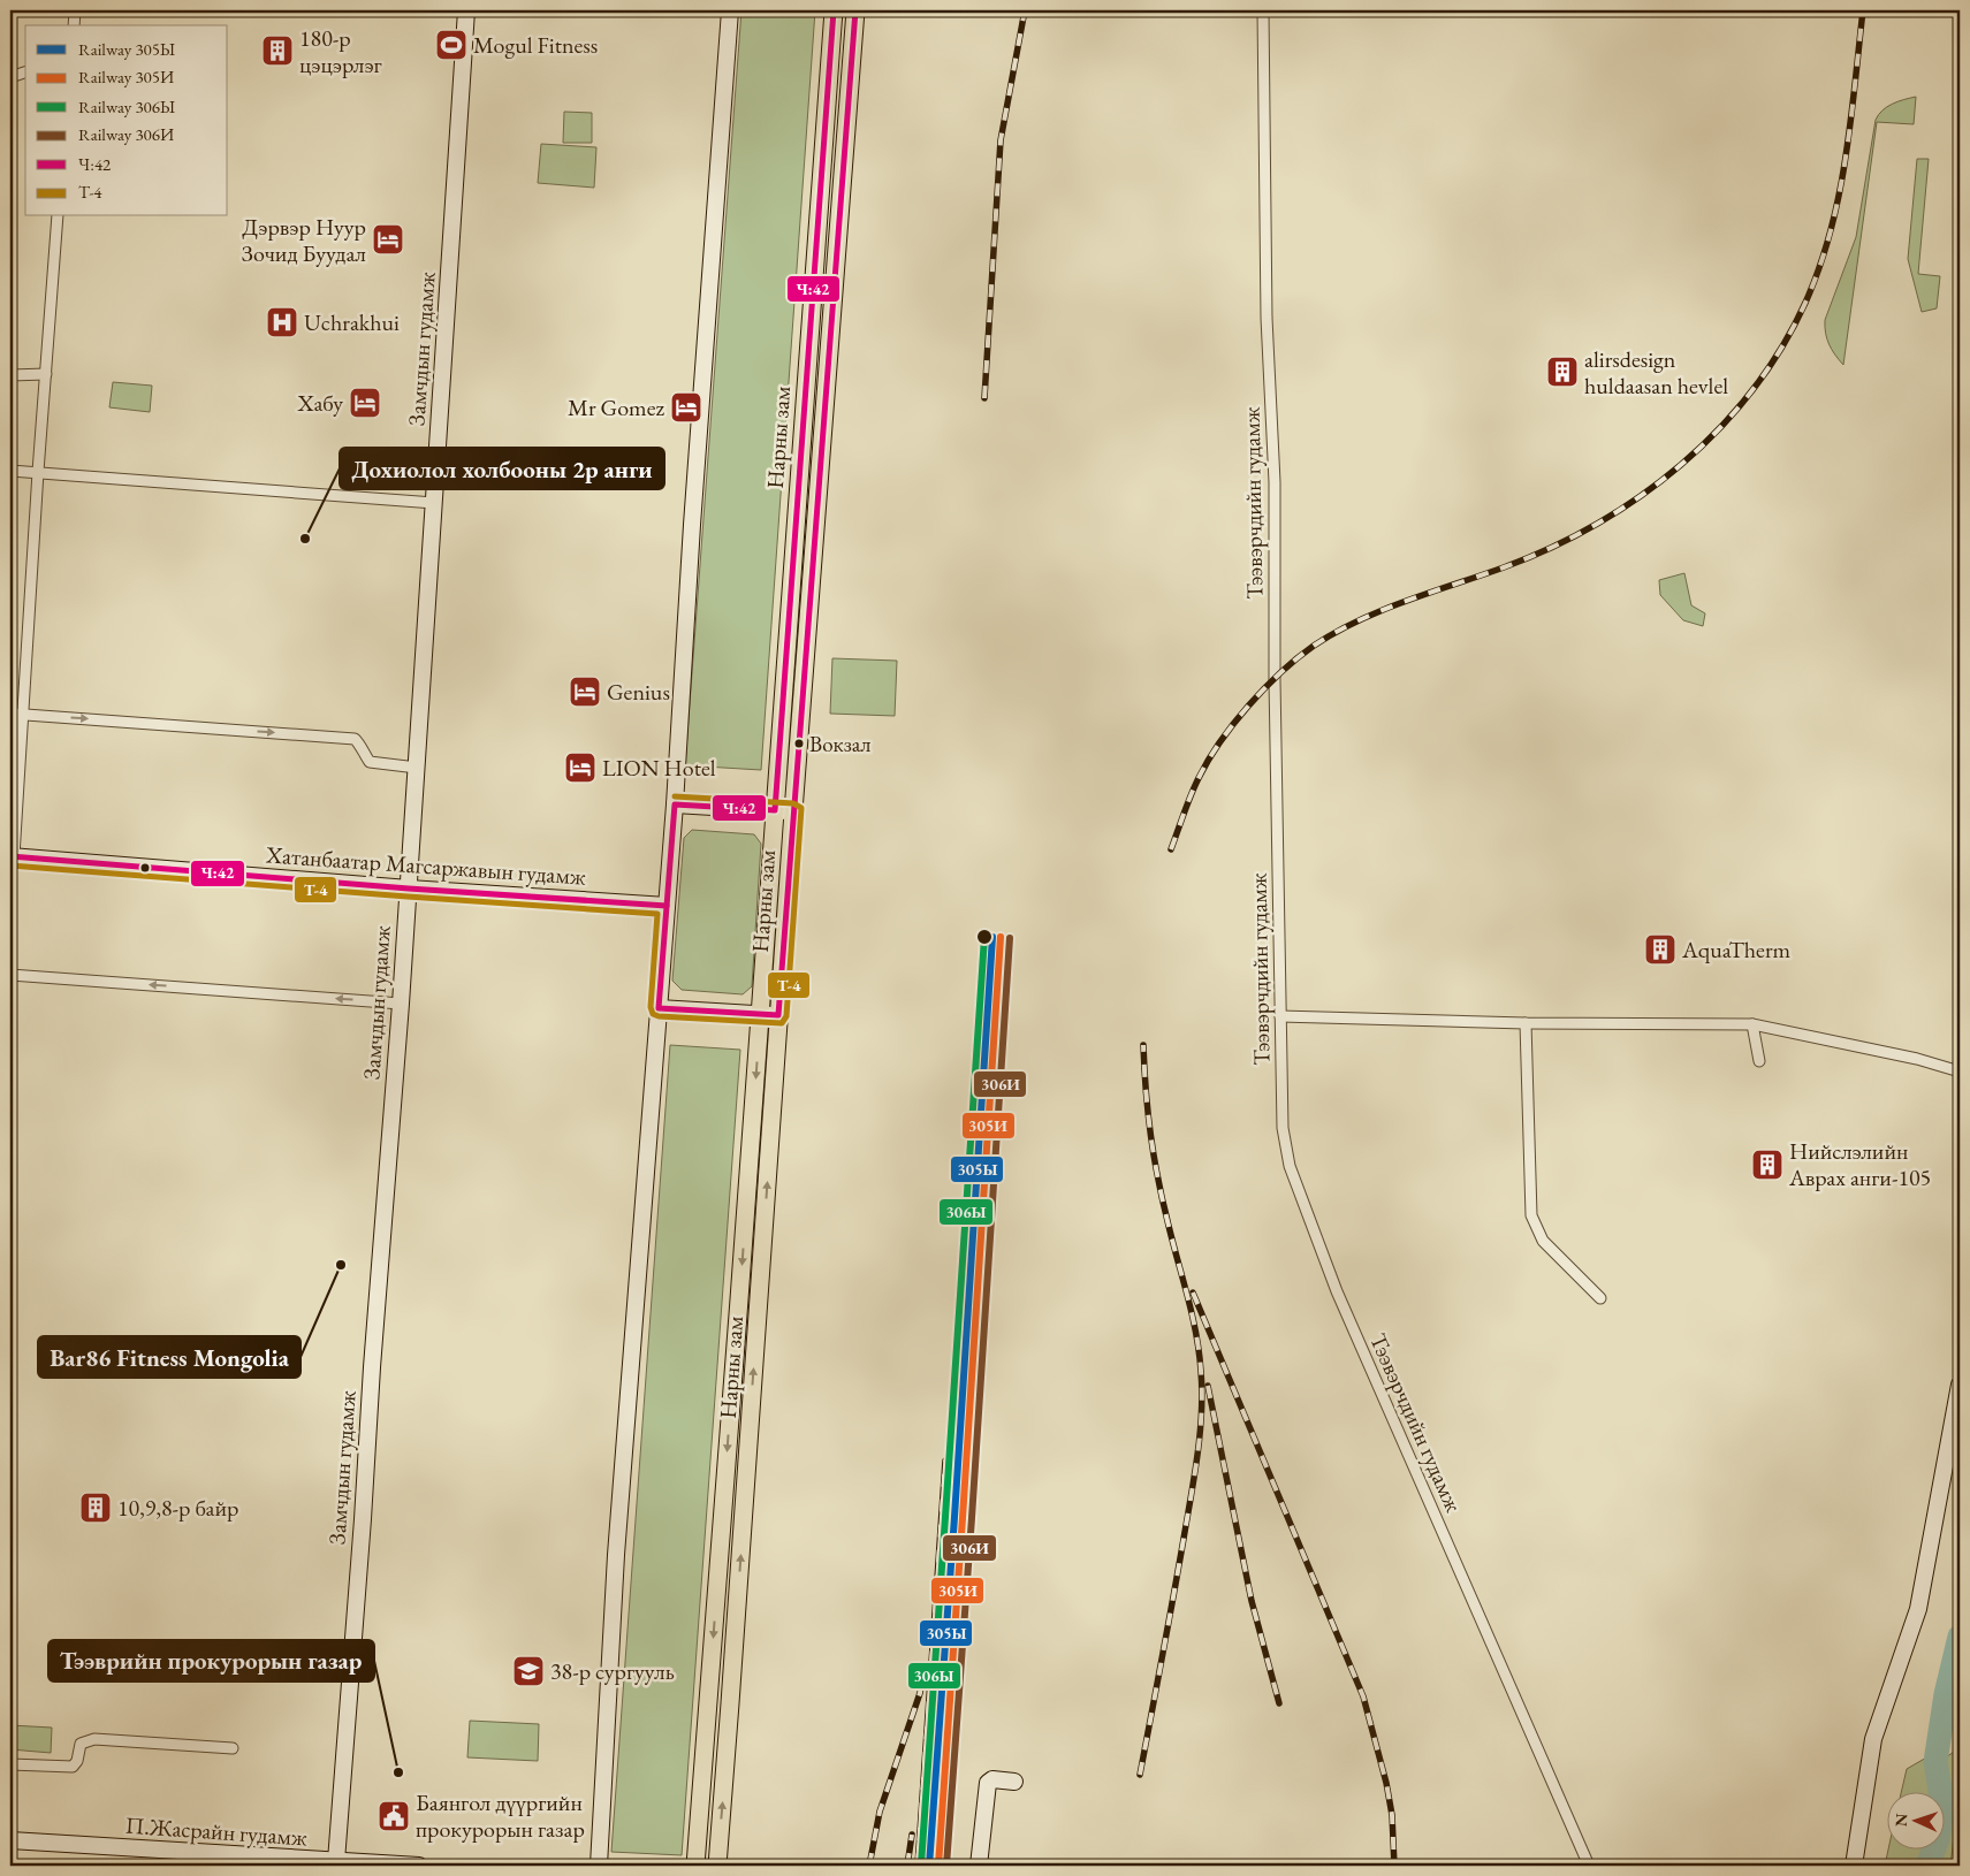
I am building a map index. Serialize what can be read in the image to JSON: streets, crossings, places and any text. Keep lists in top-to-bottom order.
{
  "streets": {
    "main road": ["Нарны зам"],
    "street": [
      "Замчдын гудамж",
      "Тээвэрчдийн гудамж",
      "Хатанбаатар Магсаржавын гудамж",
      "П.Жасрайн гудамж"
    ]
  },
  "crossings": [
    ["Замчдын гудамж", "Хатанбаатар Магсаржавын гудамж"],
    ["Замчдын гудамж", "П.Жасрайн гудамж"]
  ],
  "places": {
    "sports": ["Mogul Fitness"],
    "building": [
      "180-р цэцэрлэг",
      "alirsdesign huldaasan hevlel",
      "AquaTherm",
      "Нийслэлийн Аврах анги-105",
      "10,9,8-р байр"
    ],
    "hotel": [
      "Дэрвэр Нуур Зочид Буудал",
      "Хабу",
      "Mr Gomez",
      "Genius",
      "LION Hotel"
    ],
    "hospital": ["Uchrakhui"],
    "other": [
      "Дохиолол холбооны 2р анги",
      "Вокзал",
      "Bar86 Fitness Mongolia",
      "Тээврийн прокурорын газар"
    ],
    "school or university": ["38-р сургууль"],
    "public building": ["Баянгол дүүргийн прокурорын газар"]
  },
  "lines": [
    "transit line Ч:42",
    "transit line Т-4",
    "rail line 305Ы",
    "rail line 305И",
    "rail line 306Ы",
    "rail line 306И"
  ],
  "legend": [
    "Railway 305Ы",
    "Railway 305И",
    "Railway 306Ы",
    "Railway 306И",
    "Ч:42",
    "Т-4"
  ],
  "north": "left"
}
